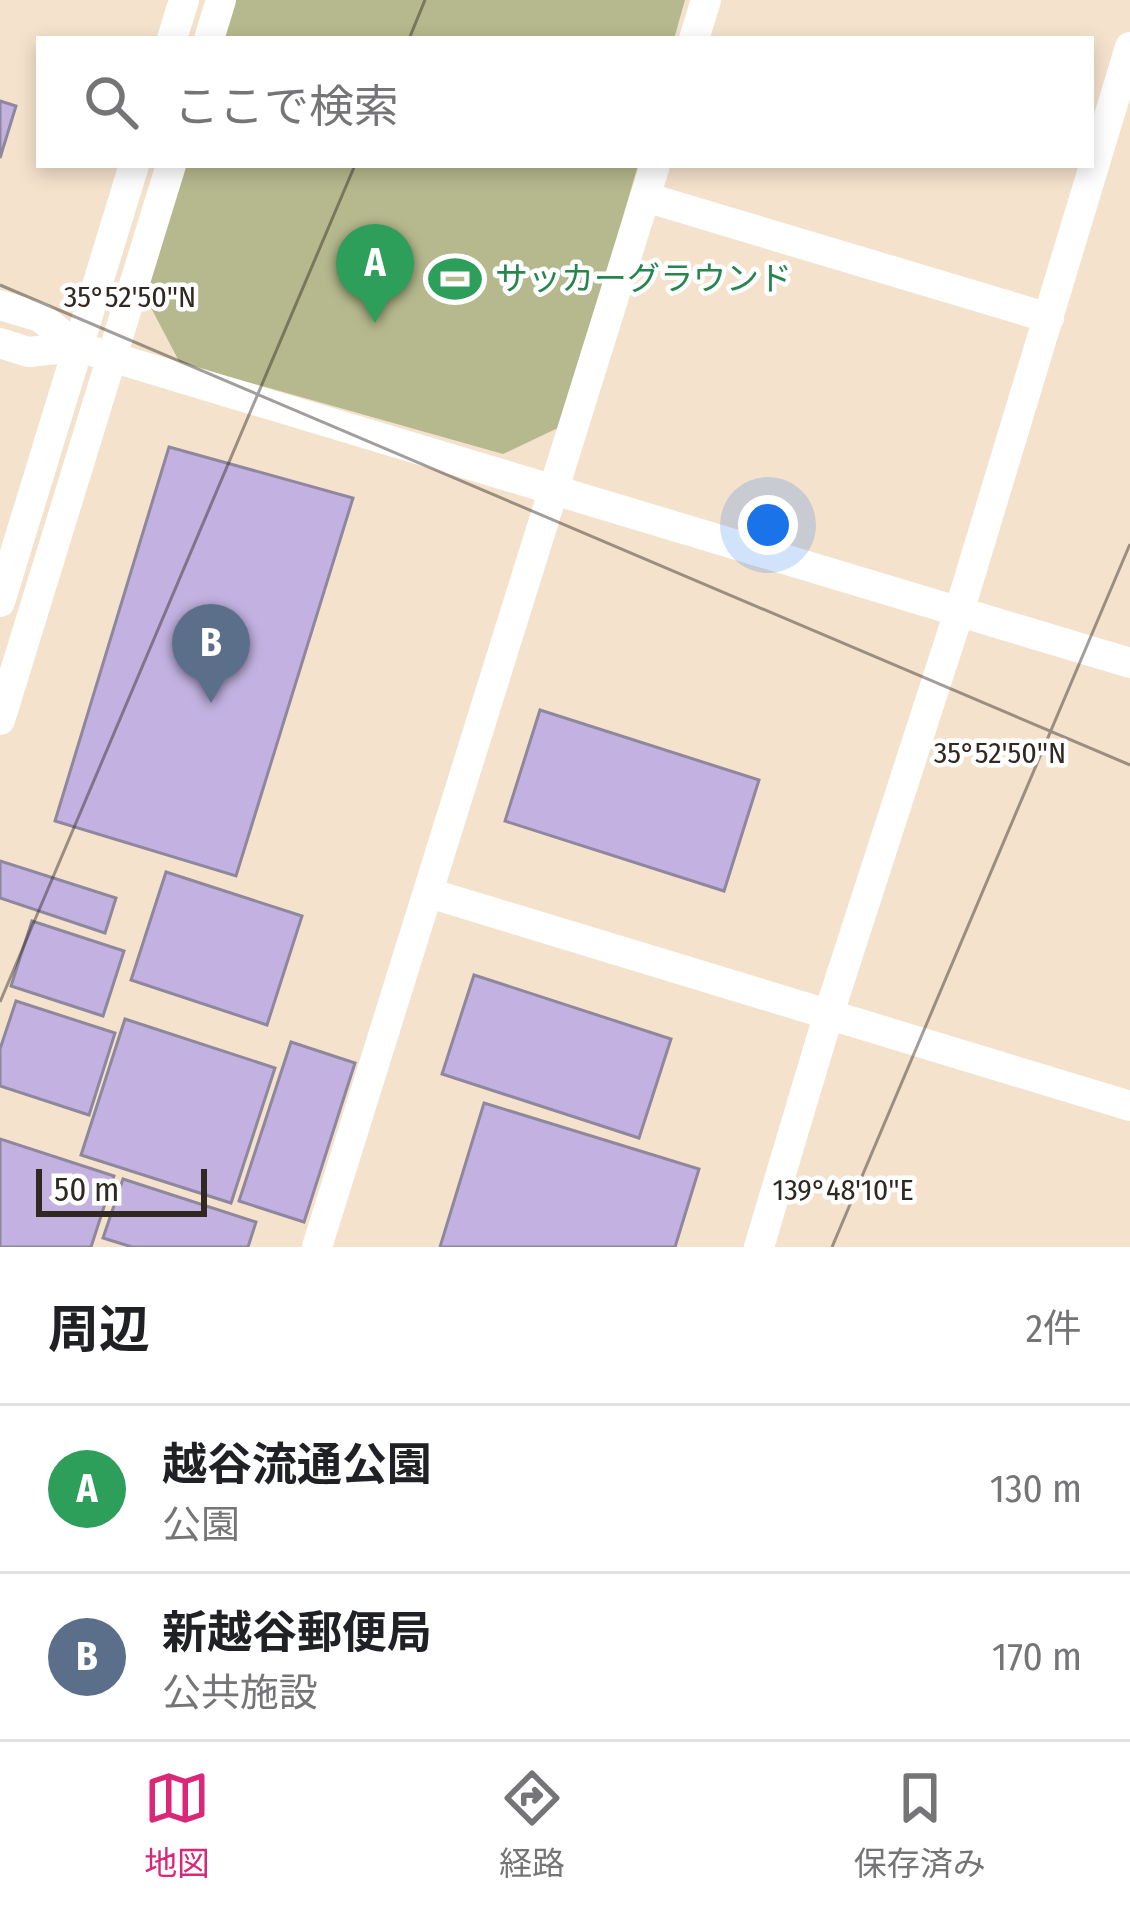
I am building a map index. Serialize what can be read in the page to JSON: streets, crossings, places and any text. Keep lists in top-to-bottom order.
{
  "places": {
    "sports": ["サッカーグラウンド"]
  },
  "scale_bar": "50 m",
  "page": {
    "search": "ここで検索",
    "pins": ["A", "B"],
    "scale": "50 m",
    "heading": ["周辺", "2件"],
    "list": [
      {
        "mark": "A",
        "name": "越谷流通公園",
        "note": "公園",
        "value": "130 m"
      },
      {
        "mark": "B",
        "name": "新越谷郵便局",
        "note": "公共施設",
        "value": "170 m"
      }
    ],
    "nav": ["地図", "経路", "保存済み"]
  },
  "coordinates": ["35°52'50\"N", "139°48'10\"E"]
}
